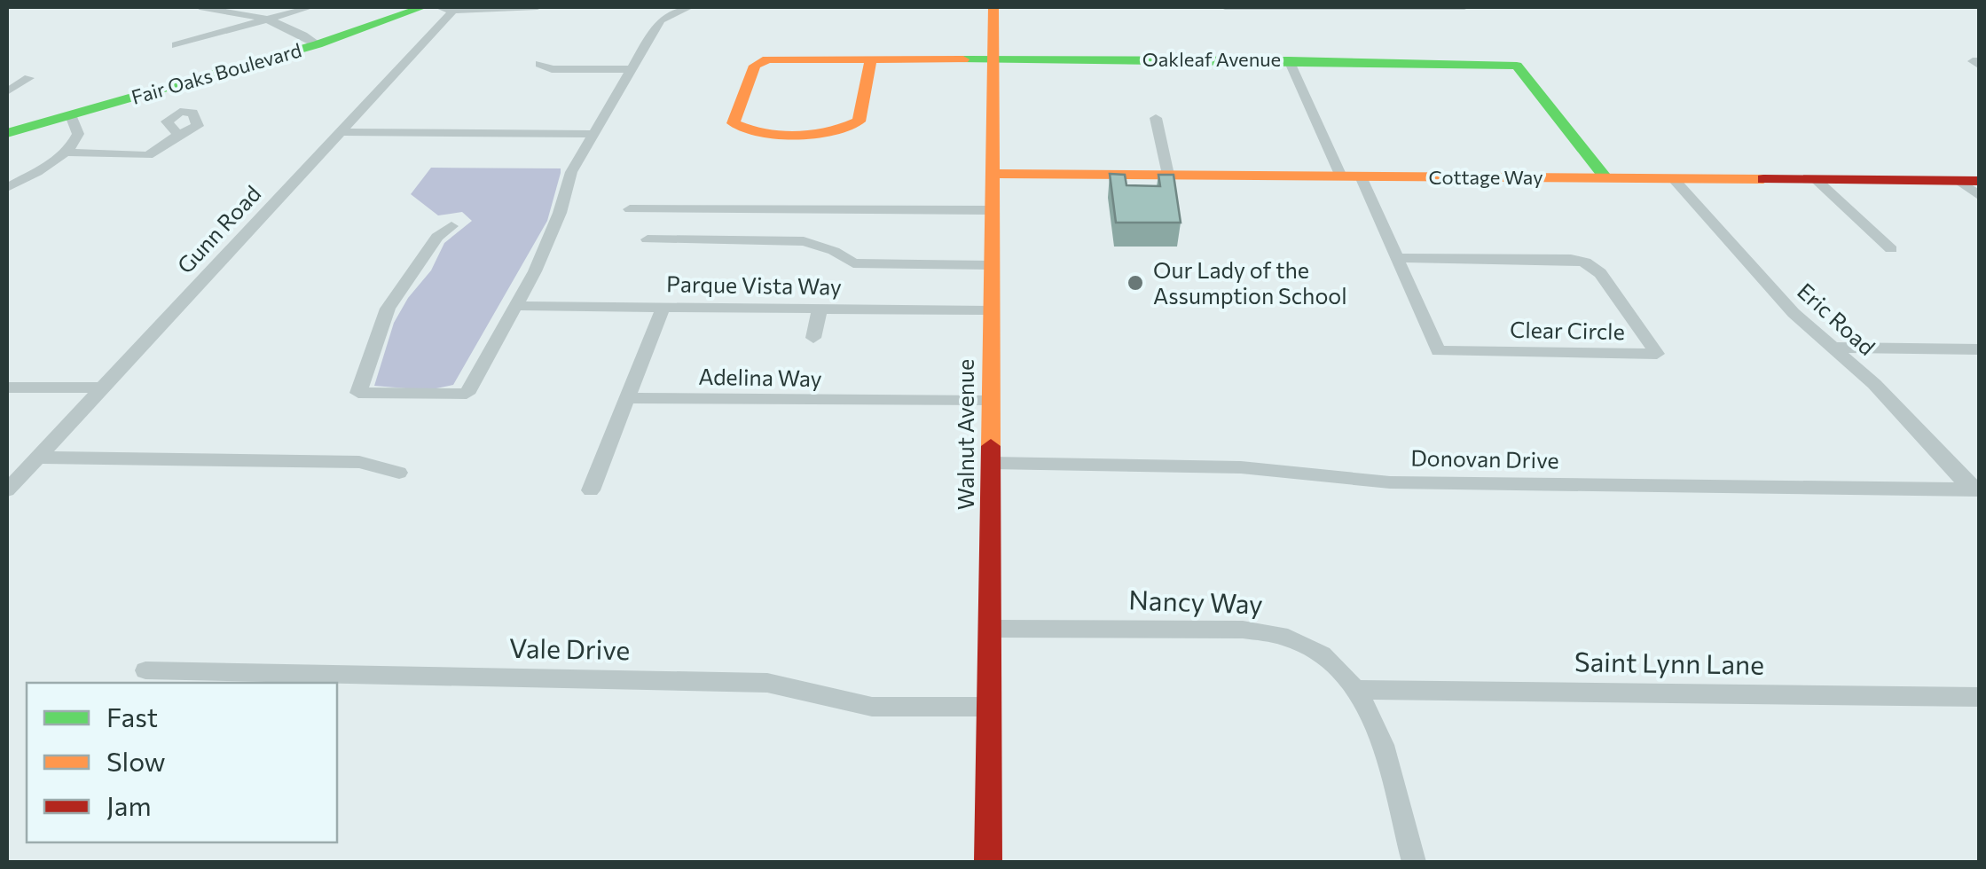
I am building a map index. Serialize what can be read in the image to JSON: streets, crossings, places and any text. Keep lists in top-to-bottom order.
{
  "streets": {
    "street": [
      "Oakleaf Avenue",
      "Fair Oaks Boulevard",
      "Cottage Way",
      "Gunn Road",
      "Parque Vista Way",
      "Eric Road",
      "Clear Circle",
      "Adelina Way",
      "Walnut Avenue",
      "Donovan Drive",
      "Nancy Way",
      "Vale Drive",
      "Saint Lynn Lane"
    ]
  },
  "crossings": [
    ["Oakleaf Avenue", "Cottage Way"],
    ["Oakleaf Avenue", "Walnut Avenue"],
    ["Cottage Way", "Eric Road"],
    ["Cottage Way", "Walnut Avenue"],
    ["Parque Vista Way", "Walnut Avenue"],
    ["Eric Road", "Donovan Drive"],
    ["Adelina Way", "Walnut Avenue"],
    ["Walnut Avenue", "Donovan Drive"],
    ["Walnut Avenue", "Nancy Way"],
    ["Walnut Avenue", "Vale Drive"],
    ["Nancy Way", "Saint Lynn Lane"]
  ],
  "places": ["Our Lady of the Assumption School"],
  "legend": ["Fast", "Slow", "Jam"]
}
